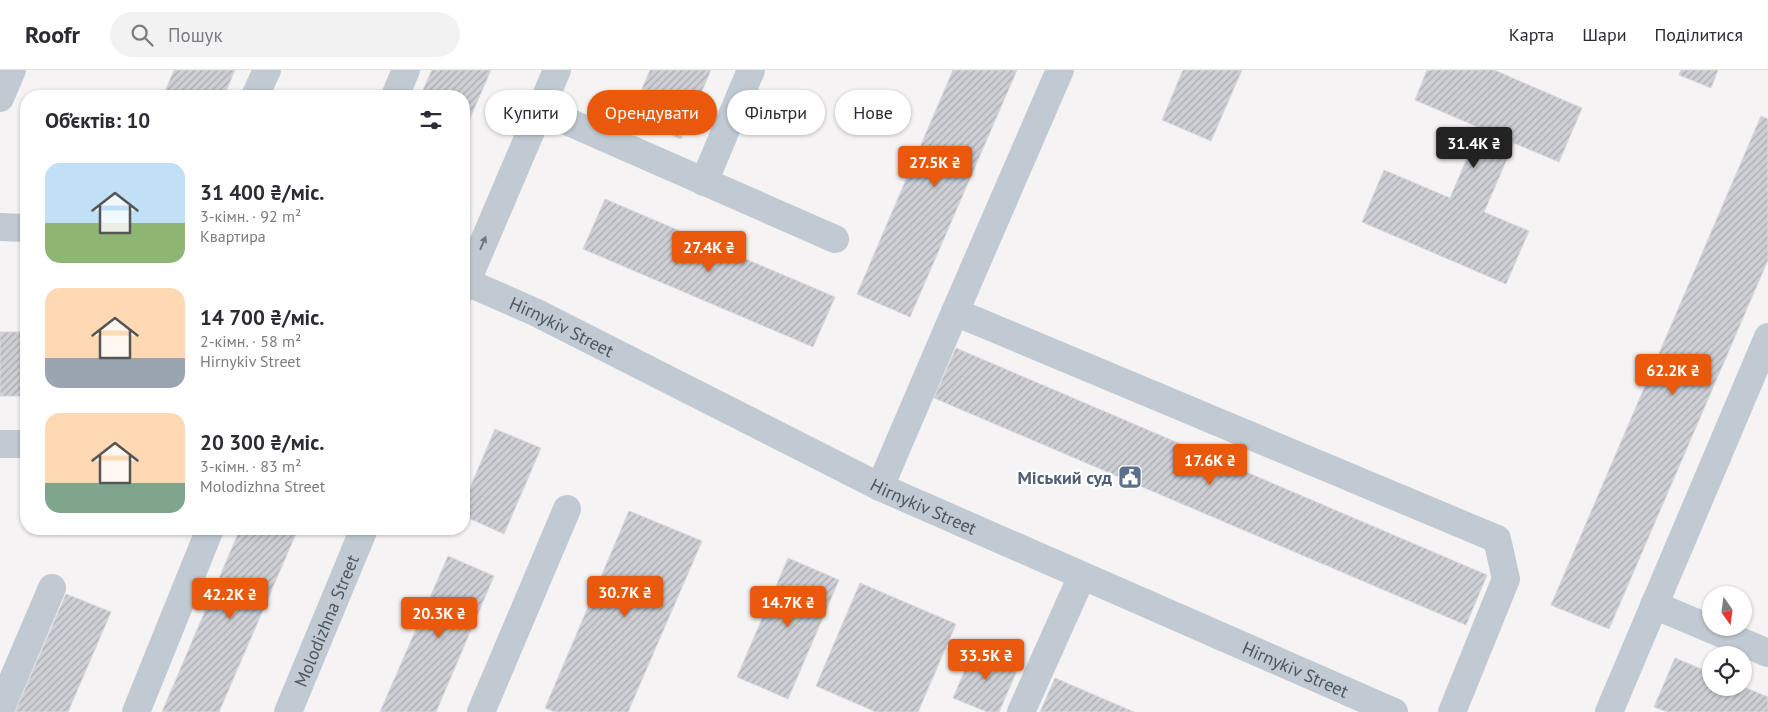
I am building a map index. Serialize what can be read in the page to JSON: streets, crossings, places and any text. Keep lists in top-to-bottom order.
{
  "streets": {
    "street": ["Hirnykiv Street", "Molodizhna Street"]
  },
  "places": {
    "public building": ["Міський суд"]
  },
  "north": "bottom",
  "page": {
    "header": "Roofr",
    "search": "Пошук",
    "nav": ["Карта", "Шари", "Поділитися"],
    "chip": [
      "Купити",
      "Орендувати",
      "Фільтри",
      "Нове"
    ],
    "heading": "Об’єктів: 10",
    "price": [
      "31.4K ₴",
      "27.5K ₴",
      "27.4K ₴",
      "62.2K ₴",
      "17.6K ₴",
      "30.7K ₴",
      "42.2K ₴",
      "14.7K ₴",
      "20.3K ₴",
      "33.5K ₴"
    ],
    "list": [
      {
        "name": "31 400 ₴/міс.",
        "note": "3-кімн. · 92 m² · Квартира"
      },
      {
        "name": "14 700 ₴/міс.",
        "note": "2-кімн. · 58 m² · Hirnykiv Street"
      },
      {
        "name": "20 300 ₴/міс.",
        "note": "3-кімн. · 83 m² · Molodizhna Street"
      }
    ]
  }
}
